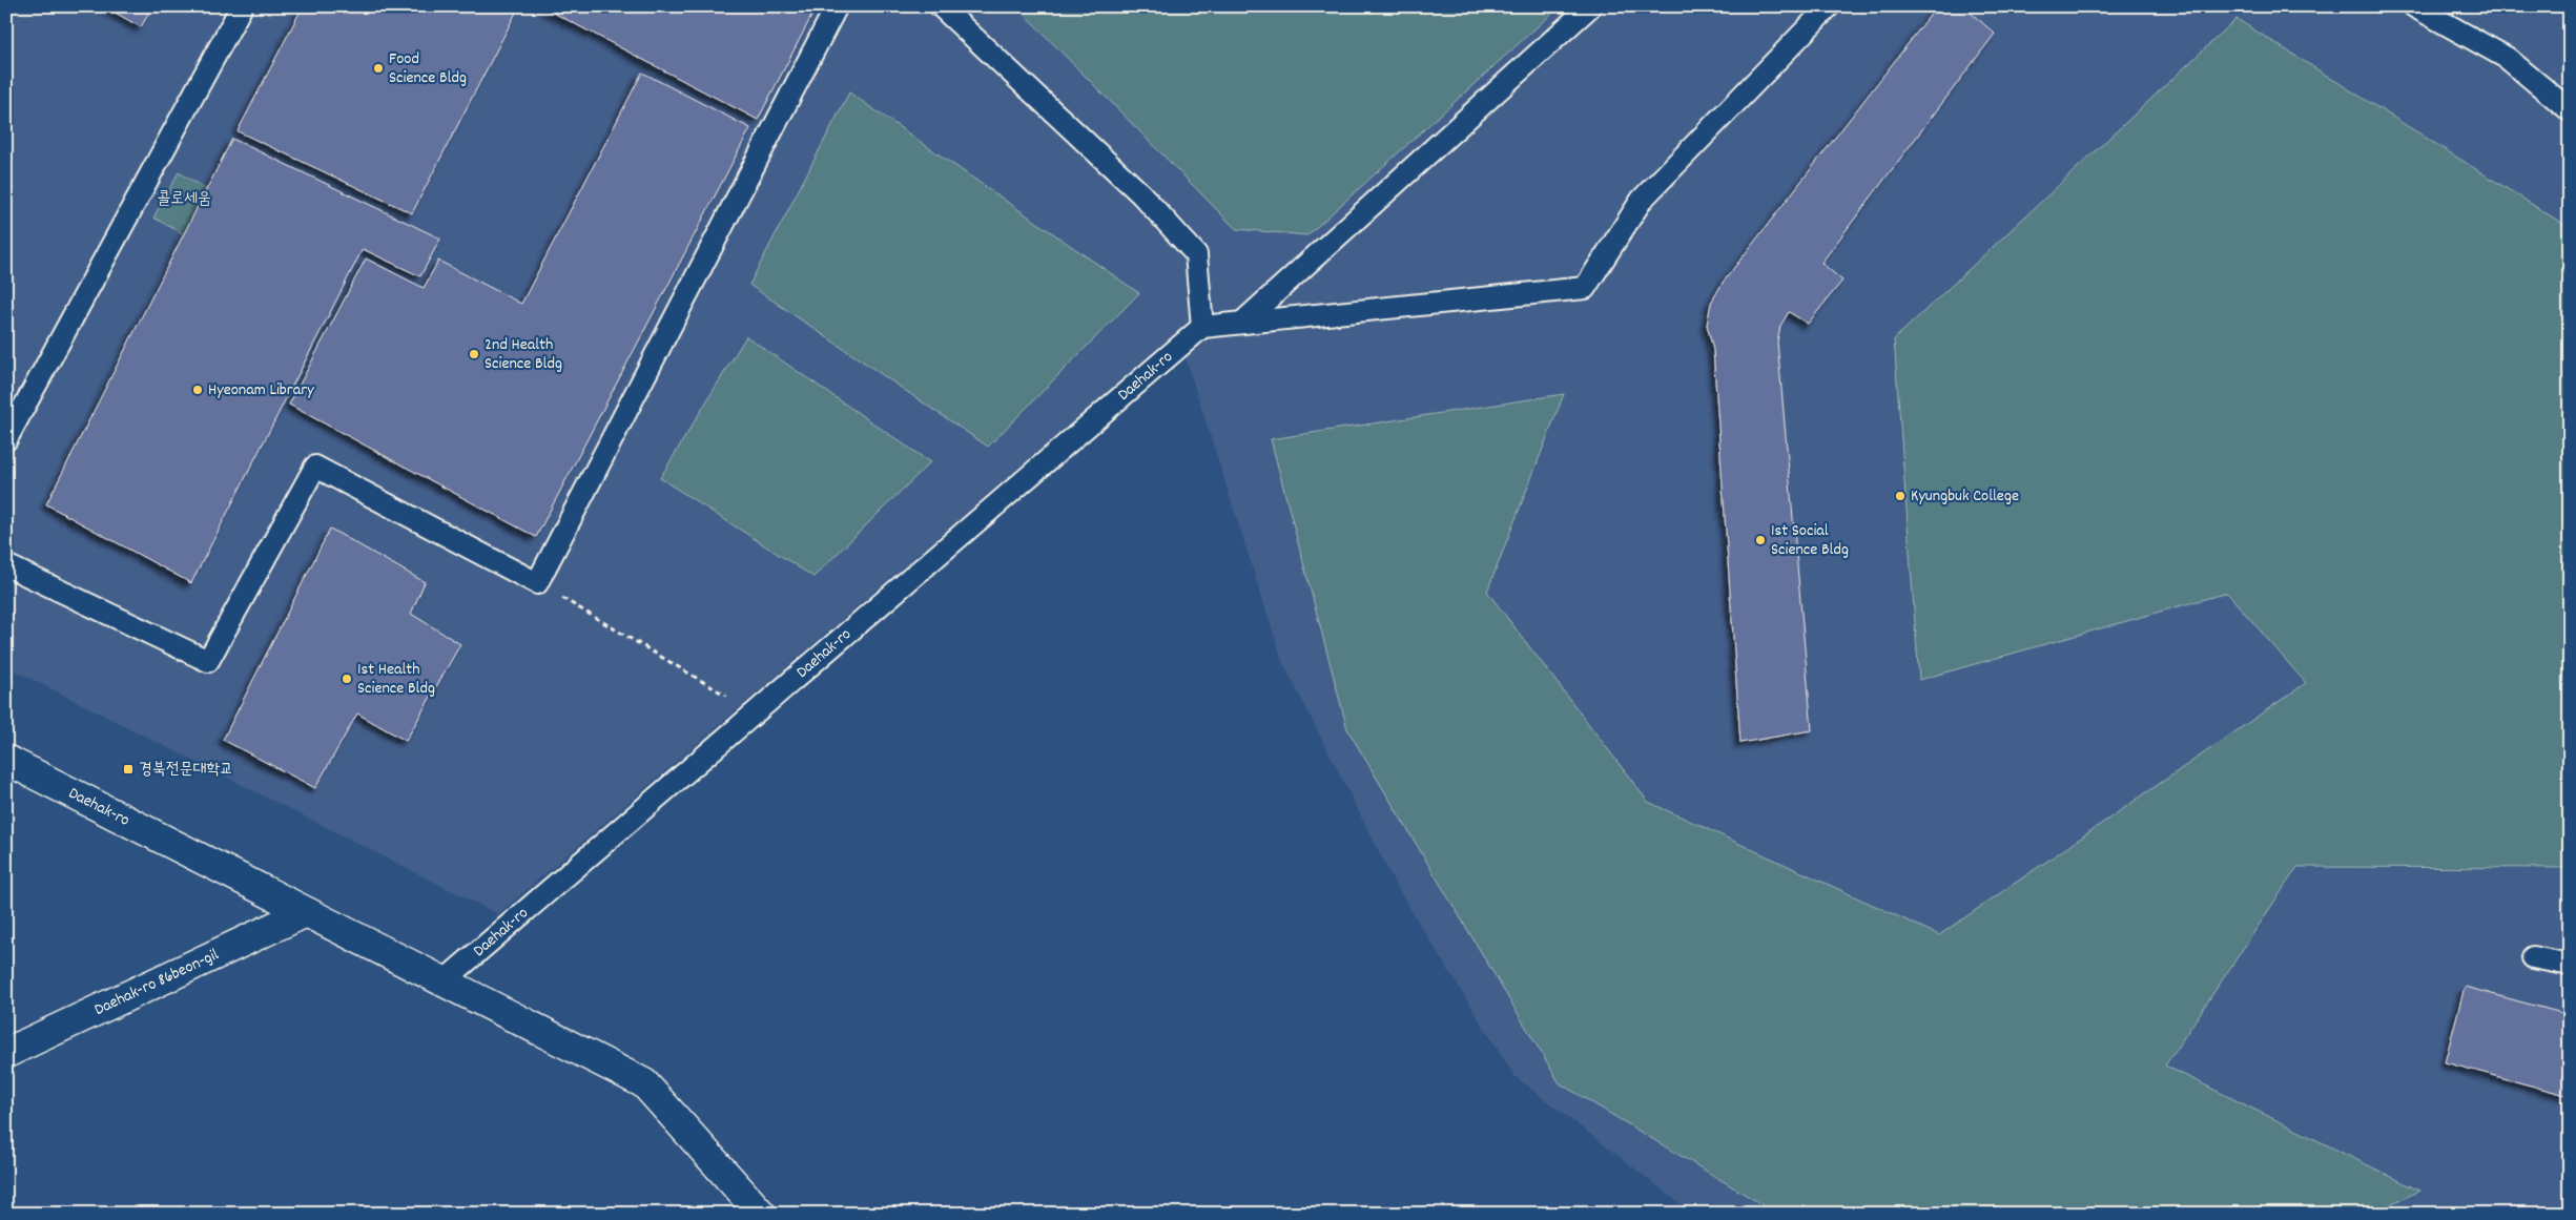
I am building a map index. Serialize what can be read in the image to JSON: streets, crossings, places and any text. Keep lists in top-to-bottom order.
{
  "streets": {
    "main road": ["Daehak-ro", "Daehak-ro 86beon-gil"]
  },
  "crossings": [
    ["Daehak-ro", "Daehak-ro 86beon-gil"]
  ],
  "parks": ["콜로세움"],
  "places": {
    "other": [
      "Food Science Bldg",
      "2nd Health Science Bldg",
      "Hyeonam Library",
      "Kyungbuk College",
      "1st Social Science Bldg",
      "1st Health Science Bldg"
    ],
    "transit": ["경북전문대학교"]
  }
}
